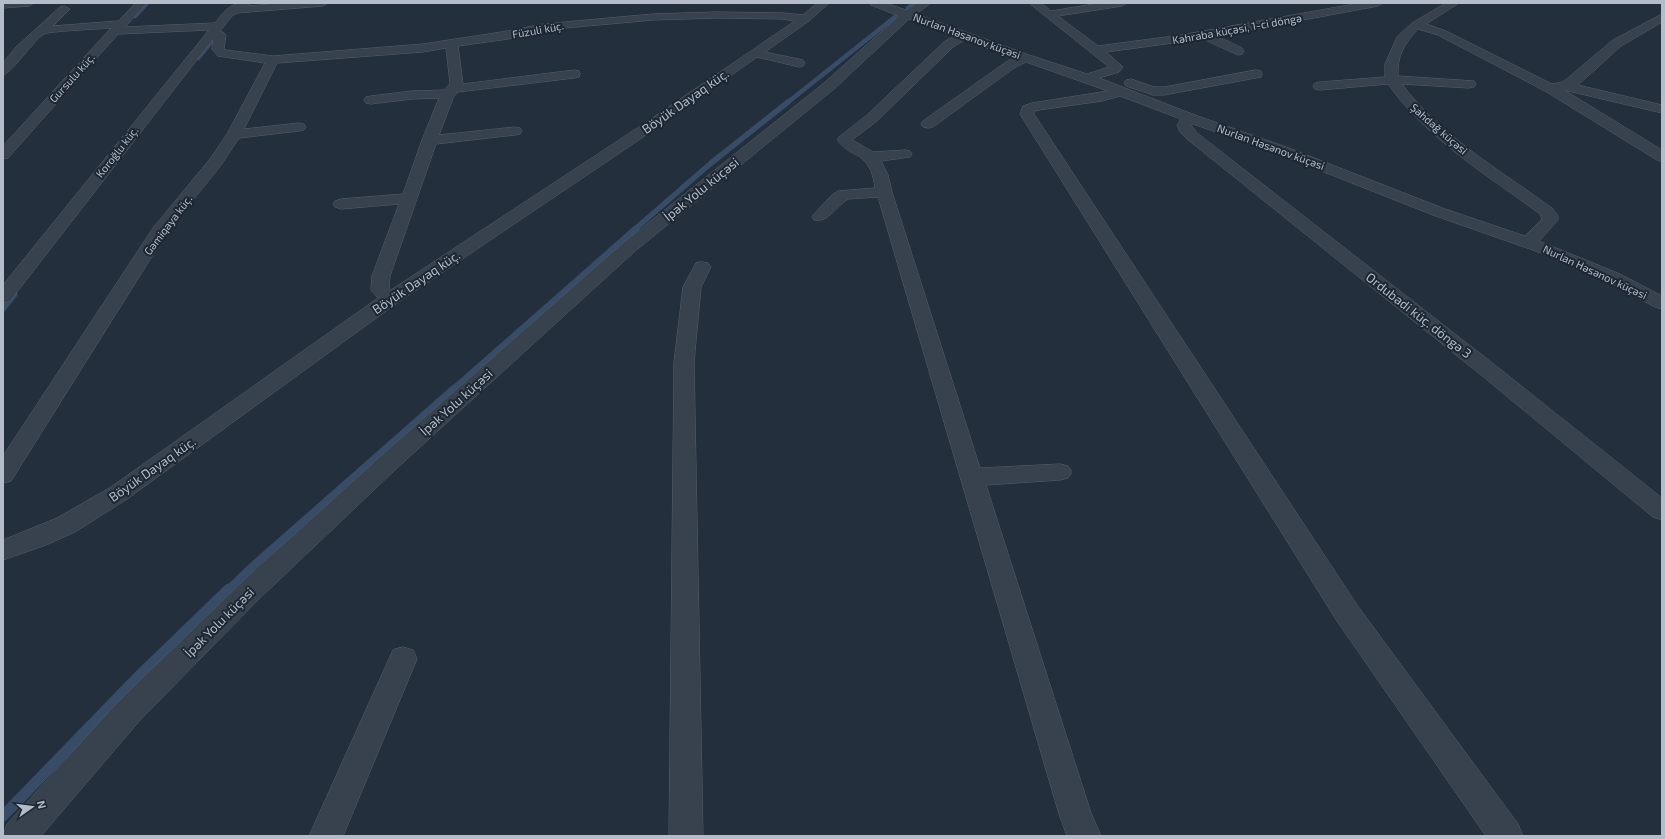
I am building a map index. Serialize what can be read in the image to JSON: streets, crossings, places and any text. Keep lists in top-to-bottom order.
{
  "streets": {
    "street": [
      "Kəhraba küçəsi, 1-ci döngə",
      "Füzuli küç.",
      "Nurlan Həsənov küçəsi",
      "Gursulu küç.",
      "Böyük Dayaq küç.",
      "Şahdağ küçəsi",
      "Koroğlu küç.",
      "İpək Yolu küçəsi",
      "Gəmiqaya küç.",
      "Ordubadi küç. döngə 3"
    ]
  },
  "crossings": [
    ["Füzuli küç.", "Böyük Dayaq küç."],
    ["Füzuli küç.", "Gəmiqaya küç."],
    ["Nurlan Həsənov küçəsi", "Şahdağ küçəsi"],
    ["Nurlan Həsənov küçəsi", "İpək Yolu küçəsi"],
    ["Nurlan Həsənov küçəsi", "Ordubadi küç. döngə 3"]
  ],
  "north": "right"
}
